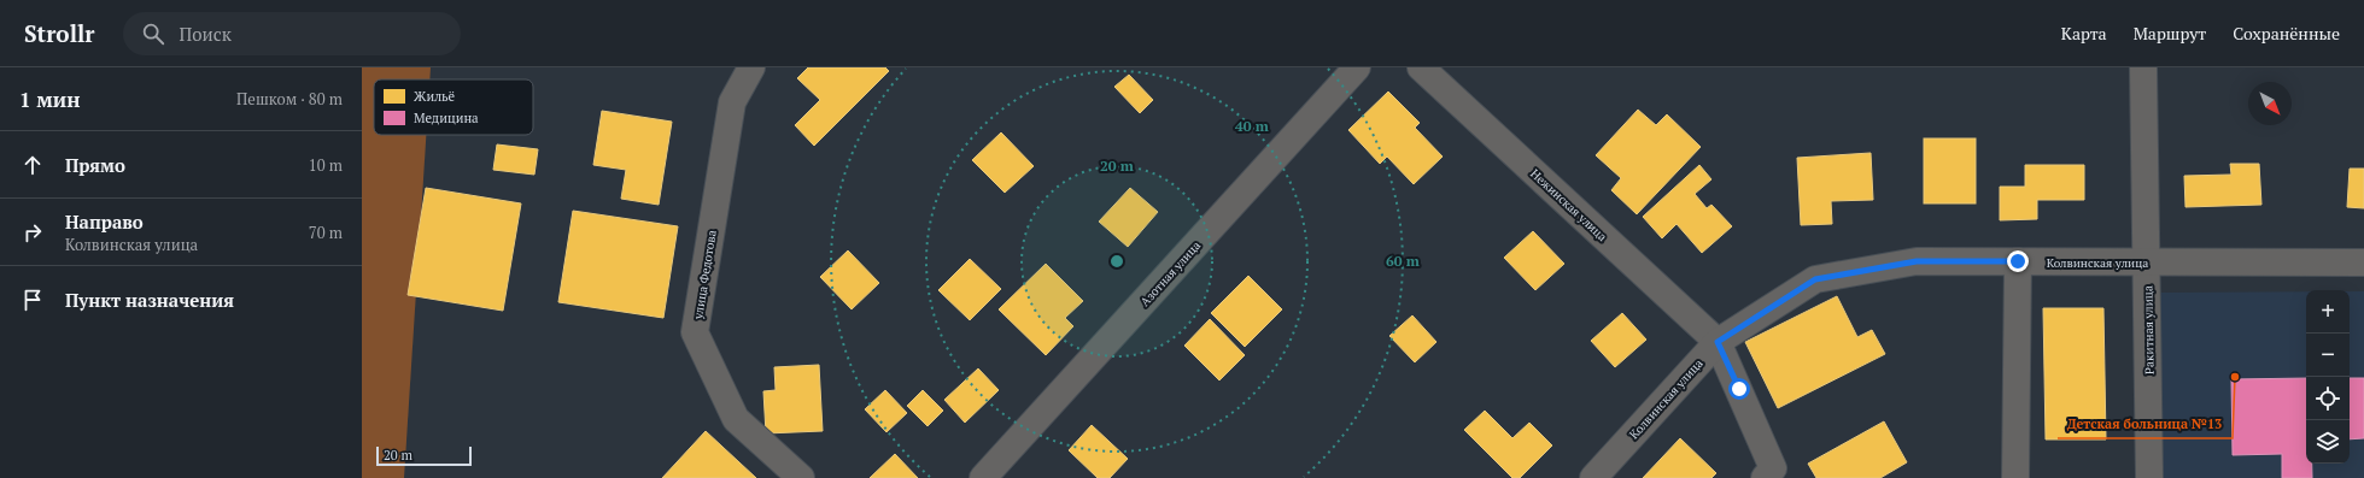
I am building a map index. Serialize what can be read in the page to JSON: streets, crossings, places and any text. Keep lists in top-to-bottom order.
{
  "streets": {
    "street": [
      "Нежинская улица",
      "Колвинская улица",
      "Азотная улица",
      "улица Федотова",
      "Ракитная улица"
    ]
  },
  "crossings": [
    ["Нежинская улица", "Колвинская улица"],
    ["Колвинская улица", "Ракитная улица"]
  ],
  "places": ["Детская больница №13"],
  "legend": ["Жильё", "Медицина"],
  "scale_bar": "20 m",
  "north": "bottom right",
  "page": {
    "header": "Strollr",
    "search": "Поиск",
    "nav": ["Карта", "Маршрут", "Сохранённые"],
    "heading": ["1 мин", "Пешком · 80 m"],
    "list": [
      ["Прямо", "10 m"],
      ["Направо", "Колвинская улица", "70 m"],
      "Пункт назначения"
    ],
    "map_buttons": ["+", "−"],
    "scale": "20 m"
  },
  "rings": ["40 m", "20 m", "60 m"]
}
